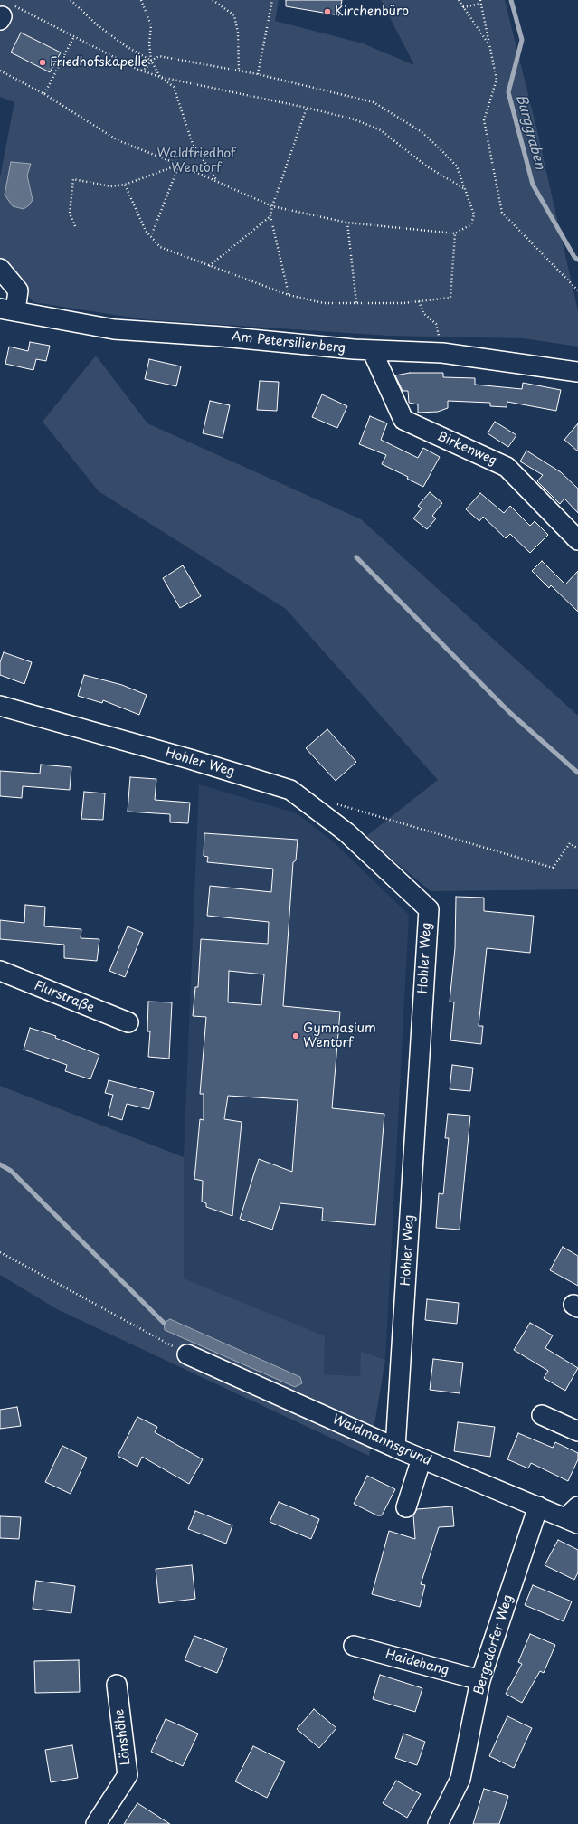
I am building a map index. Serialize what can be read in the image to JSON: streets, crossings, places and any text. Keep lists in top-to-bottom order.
{
  "streets": {
    "street": [
      "Am Petersilienberg",
      "Birkenweg",
      "Hohler Weg",
      "Flurstraße",
      "Waidmannsgrund",
      "Bergedorfer Weg",
      "Haidehang",
      "Lönshöhe"
    ]
  },
  "crossings": [
    ["Am Petersilienberg", "Birkenweg"],
    ["Hohler Weg", "Waidmannsgrund"],
    ["Waidmannsgrund", "Bergedorfer Weg"],
    ["Bergedorfer Weg", "Haidehang"]
  ],
  "water": ["Burggraben"],
  "parks": ["Waldfriedhof Wentorf"],
  "places": ["Kirchenbüro", "Friedhofskapelle", "Gymnasium Wentorf"]
}
